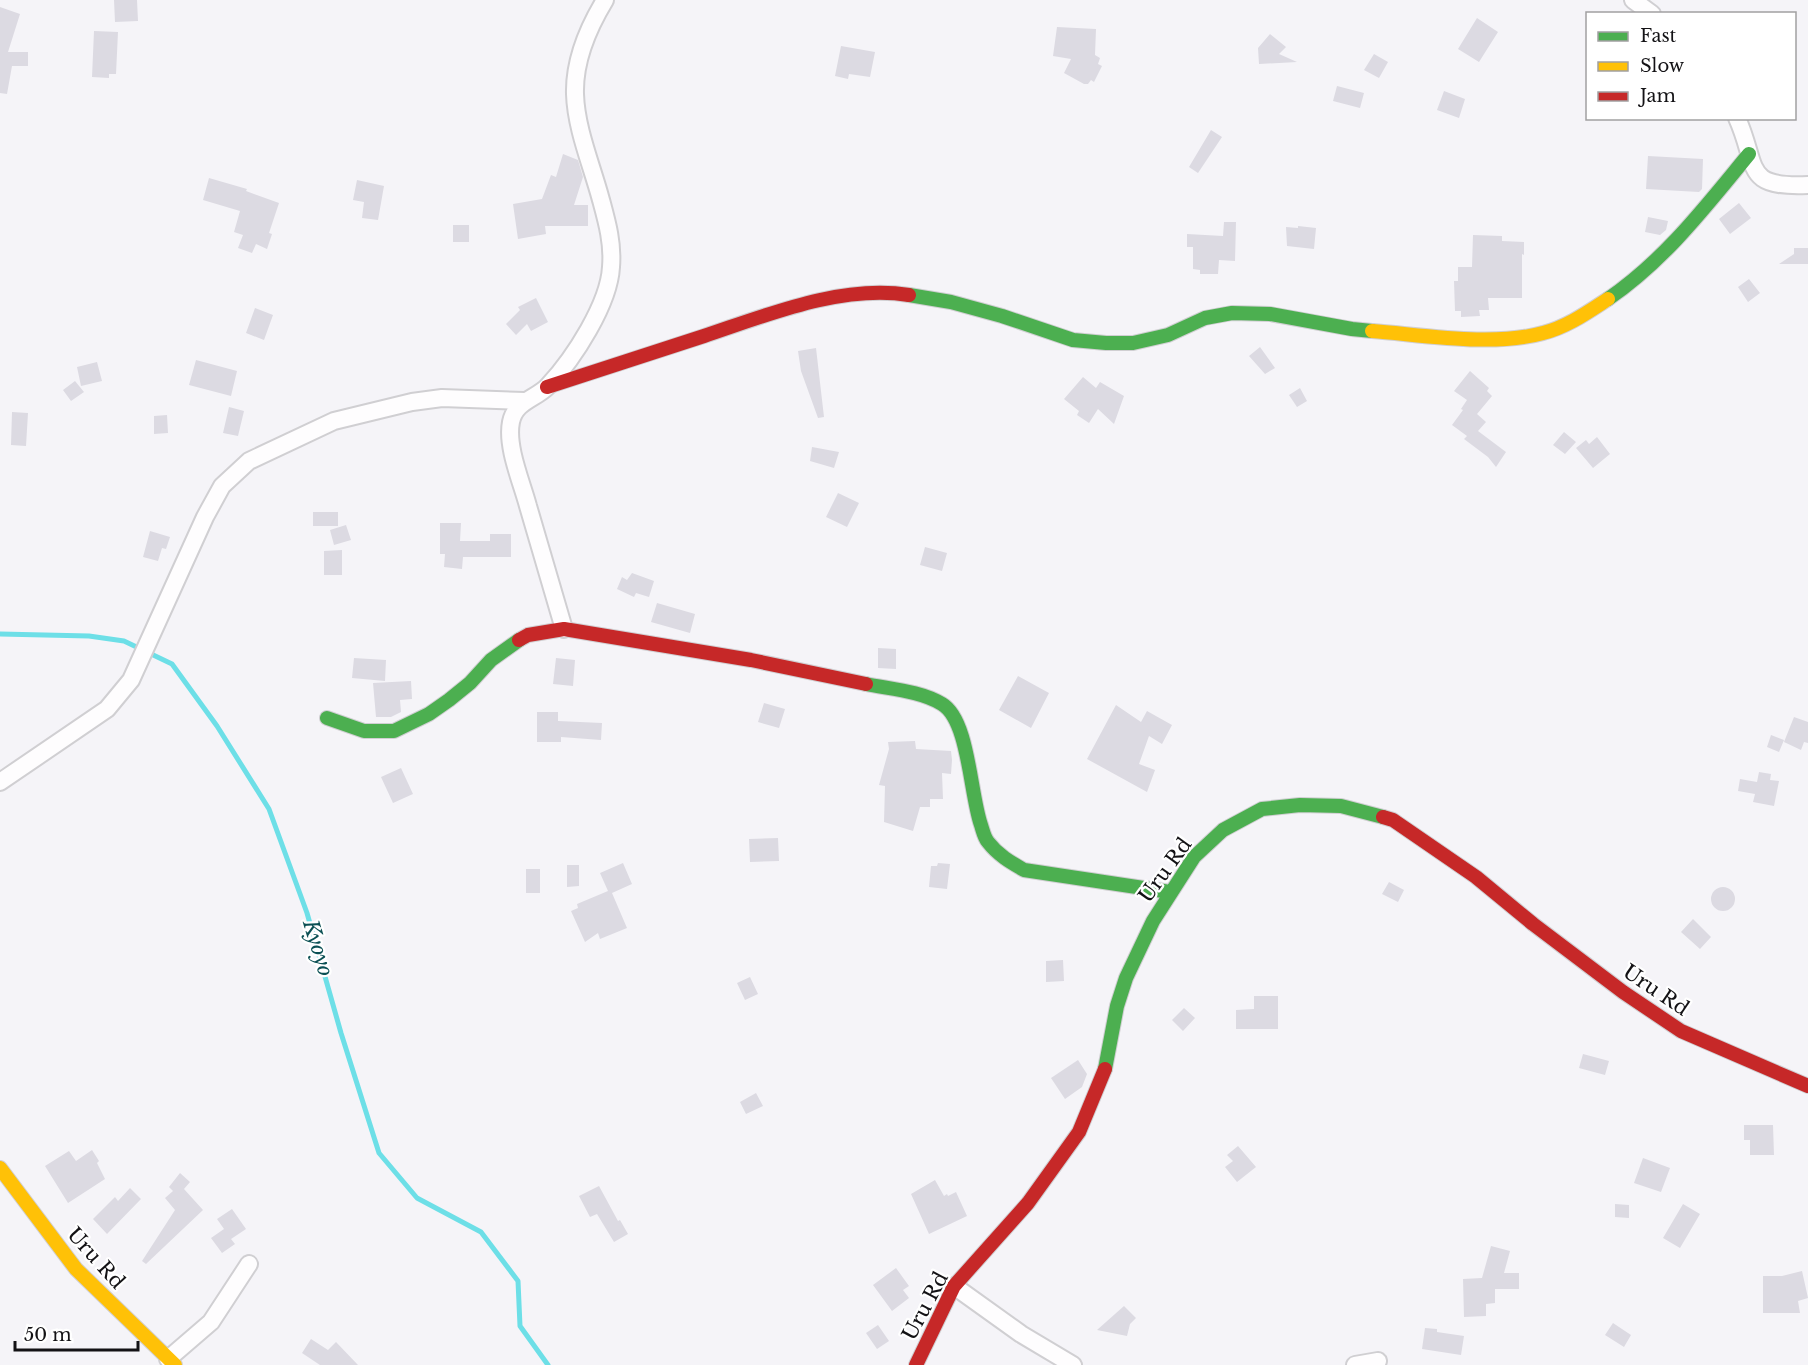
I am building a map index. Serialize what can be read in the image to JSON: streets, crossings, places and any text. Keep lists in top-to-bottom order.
{
  "streets": {
    "street": ["Uru Rd"]
  },
  "water": ["Kyoyo"],
  "legend": ["Fast", "Slow", "Jam"],
  "scale_bar": "50 m"
}
